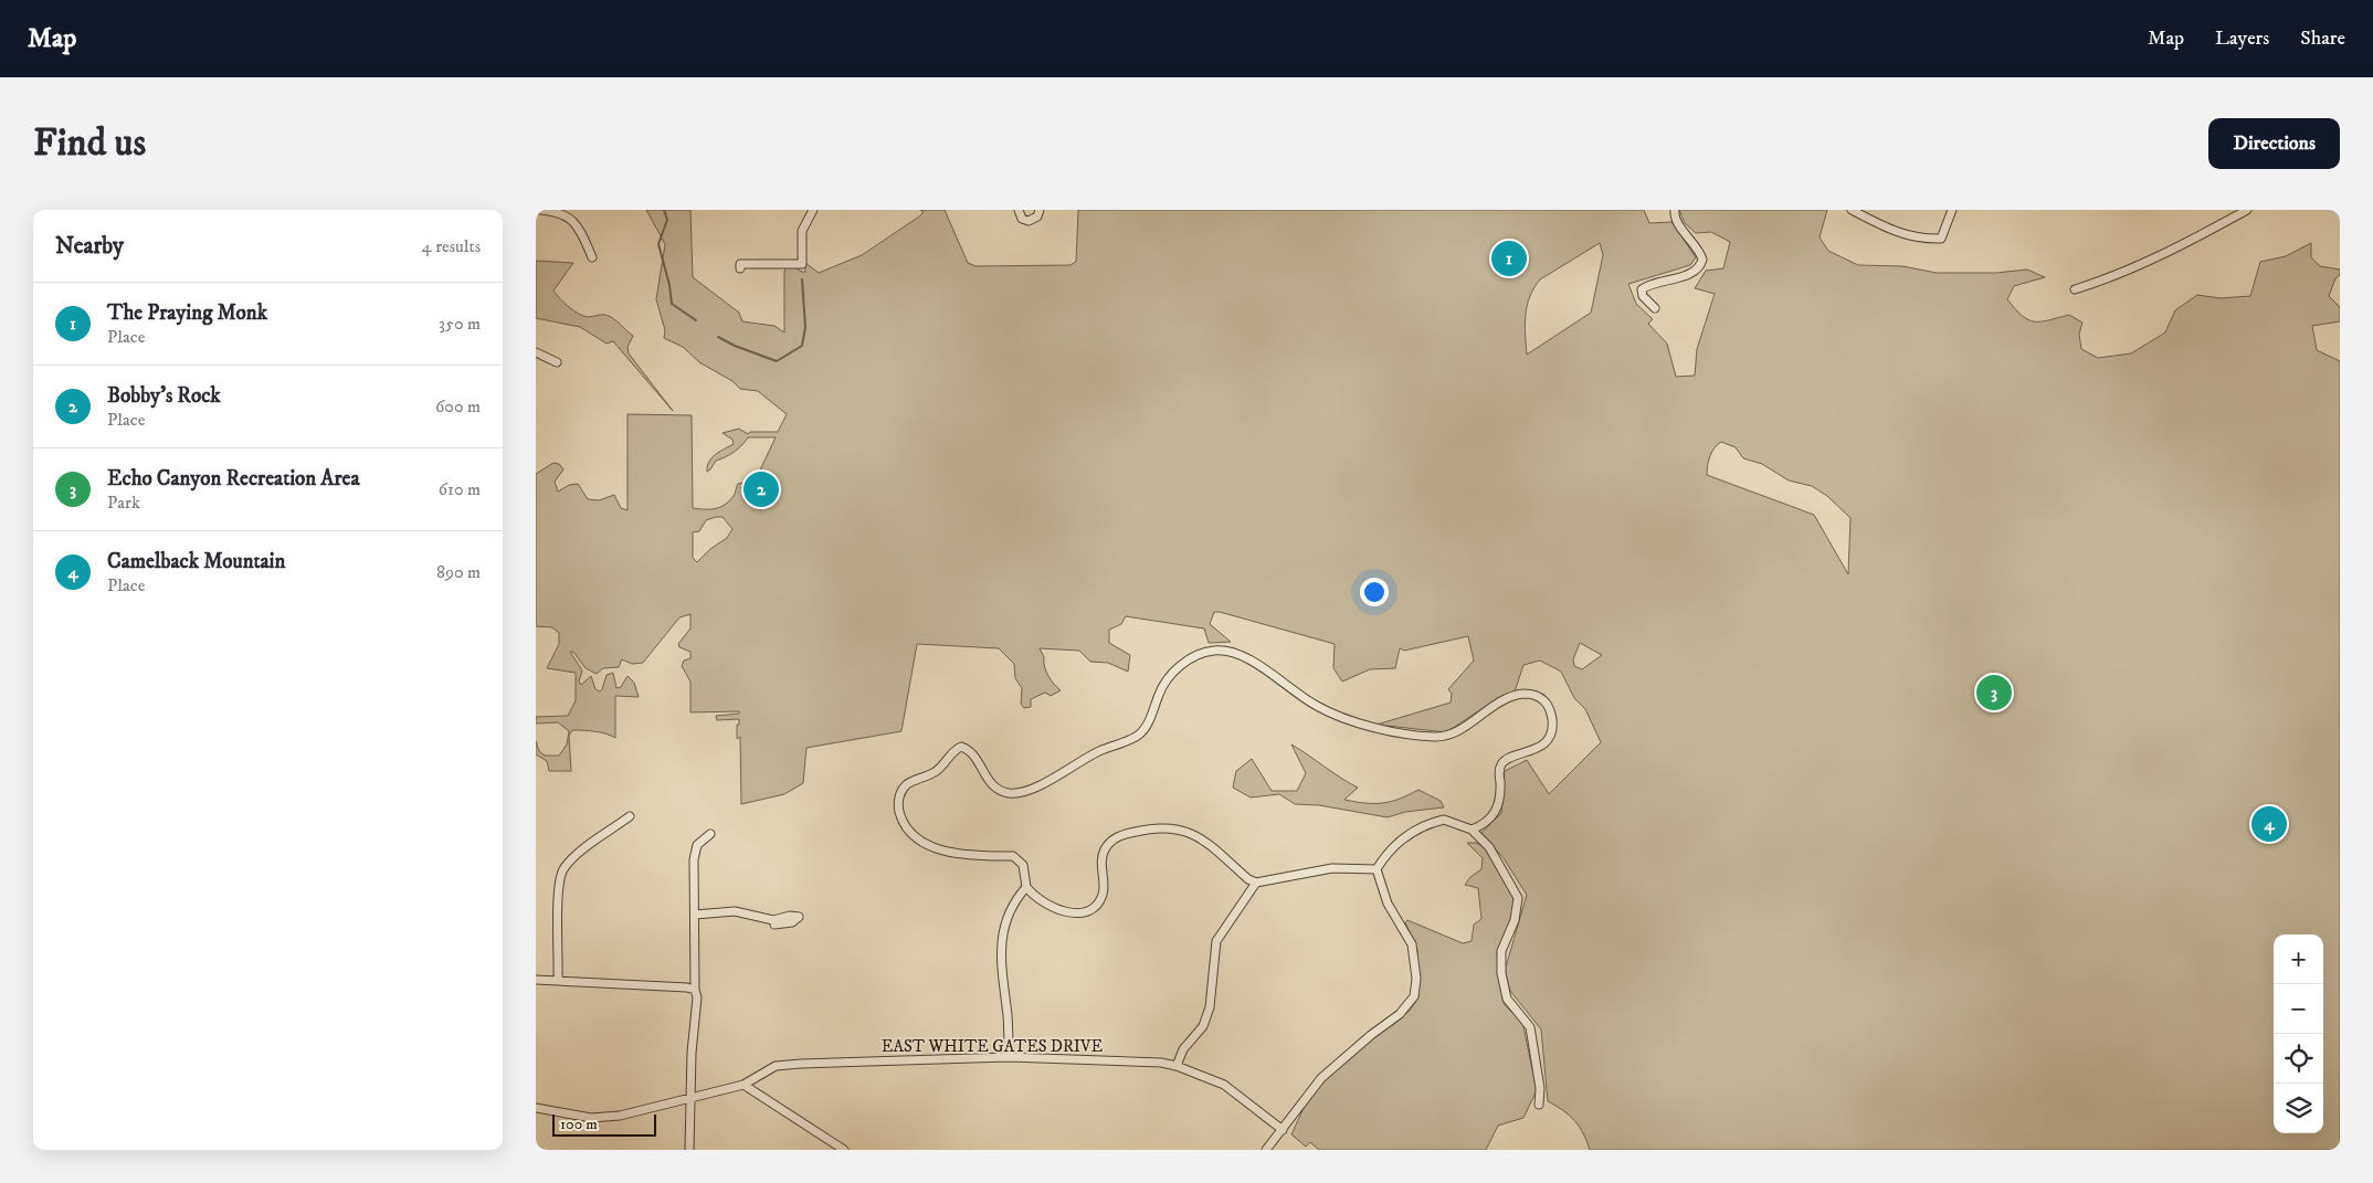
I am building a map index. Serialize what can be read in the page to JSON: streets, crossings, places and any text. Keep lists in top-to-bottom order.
{
  "streets": {
    "street": ["EAST WHITE GATES DRIVE"]
  },
  "scale_bar": "100 m",
  "page": {
    "header": "Map",
    "nav": ["Map", "Layers", "Share"],
    "buttons": "Directions",
    "title": "Find us",
    "heading": ["Nearby", "4 results"],
    "pins": [
      "1",
      "2",
      "3",
      "4"
    ],
    "list": [
      {
        "mark": "1",
        "name": "The Praying Monk",
        "note": "Place",
        "value": "350 m"
      },
      {
        "mark": "2",
        "name": "Bobby's Rock",
        "note": "Place",
        "value": "600 m"
      },
      {
        "mark": "3",
        "name": "Echo Canyon Recreation Area",
        "note": "Park",
        "value": "610 m"
      },
      {
        "mark": "4",
        "name": "Camelback Mountain",
        "note": "Place",
        "value": "890 m"
      }
    ],
    "map_buttons": ["+", "−"],
    "scale": "100 m"
  }
}
